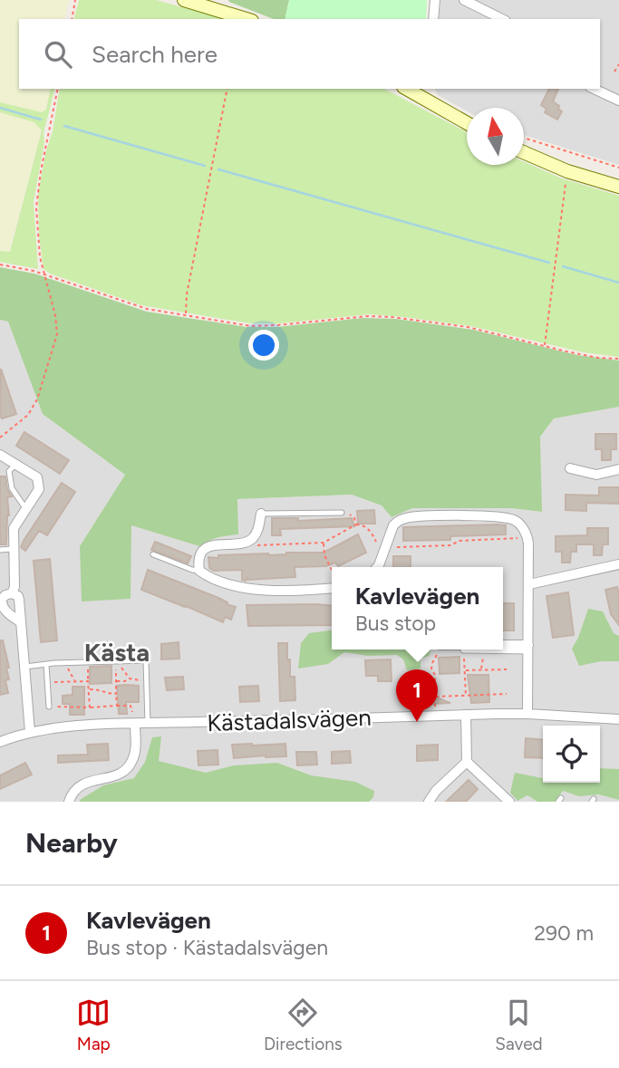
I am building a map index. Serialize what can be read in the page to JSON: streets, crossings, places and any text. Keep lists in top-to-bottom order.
{
  "streets": {
    "street": ["Kästadalsvägen"]
  },
  "districts": ["Kästa"],
  "north": "top",
  "page": {
    "search": "Search here",
    "popup": ["Kavlevägen", "Bus stop"],
    "pins": "1",
    "heading": "Nearby",
    "list": [
      {
        "mark": "1",
        "name": "Kavlevägen",
        "note": "Bus stop · Kästadalsvägen",
        "value": "290 m"
      }
    ],
    "nav": ["Map", "Directions", "Saved"]
  }
}
